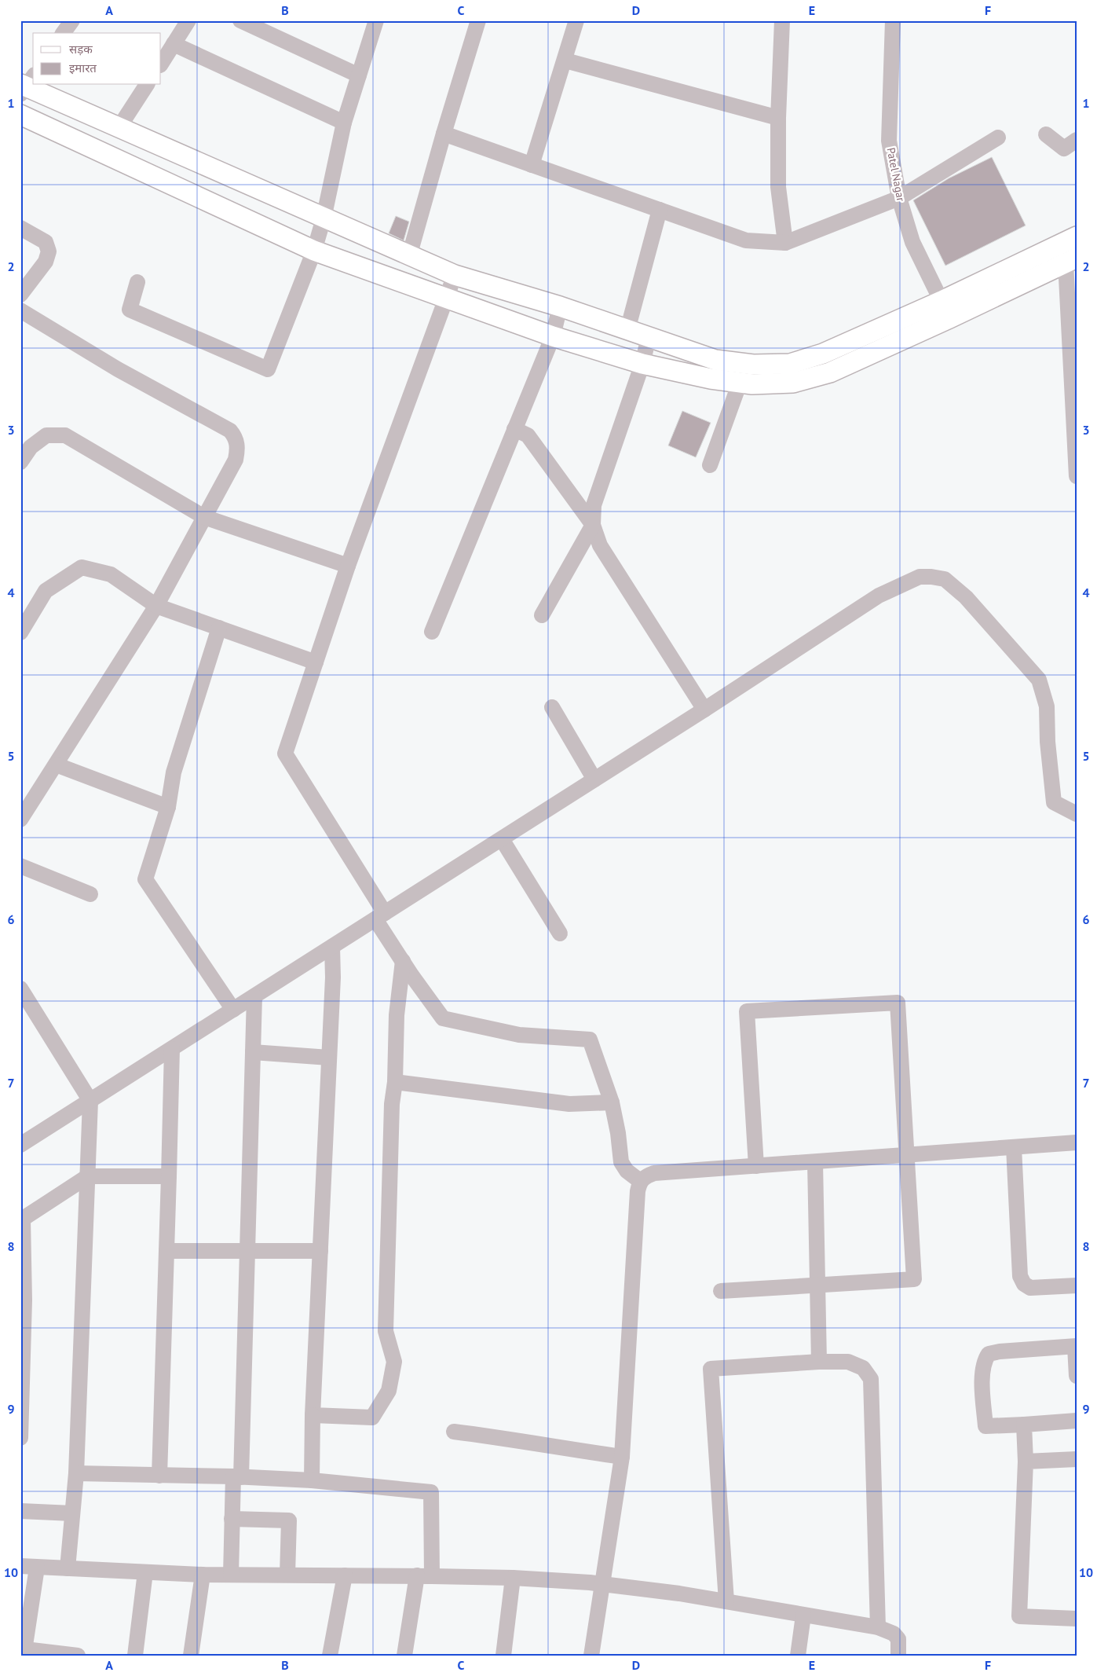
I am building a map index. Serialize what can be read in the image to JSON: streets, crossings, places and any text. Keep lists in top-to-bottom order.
{
  "streets": {
    "street": ["Patel Nagar"]
  },
  "legend": ["सड़क", "इमारत"],
  "grid": {
    "columns": [
      "A",
      "B",
      "C",
      "D",
      "E",
      "F"
    ],
    "rows": [
      "1",
      "2",
      "3",
      "4",
      "5",
      "6",
      "7",
      "8",
      "9",
      "10"
    ]
  }
}
